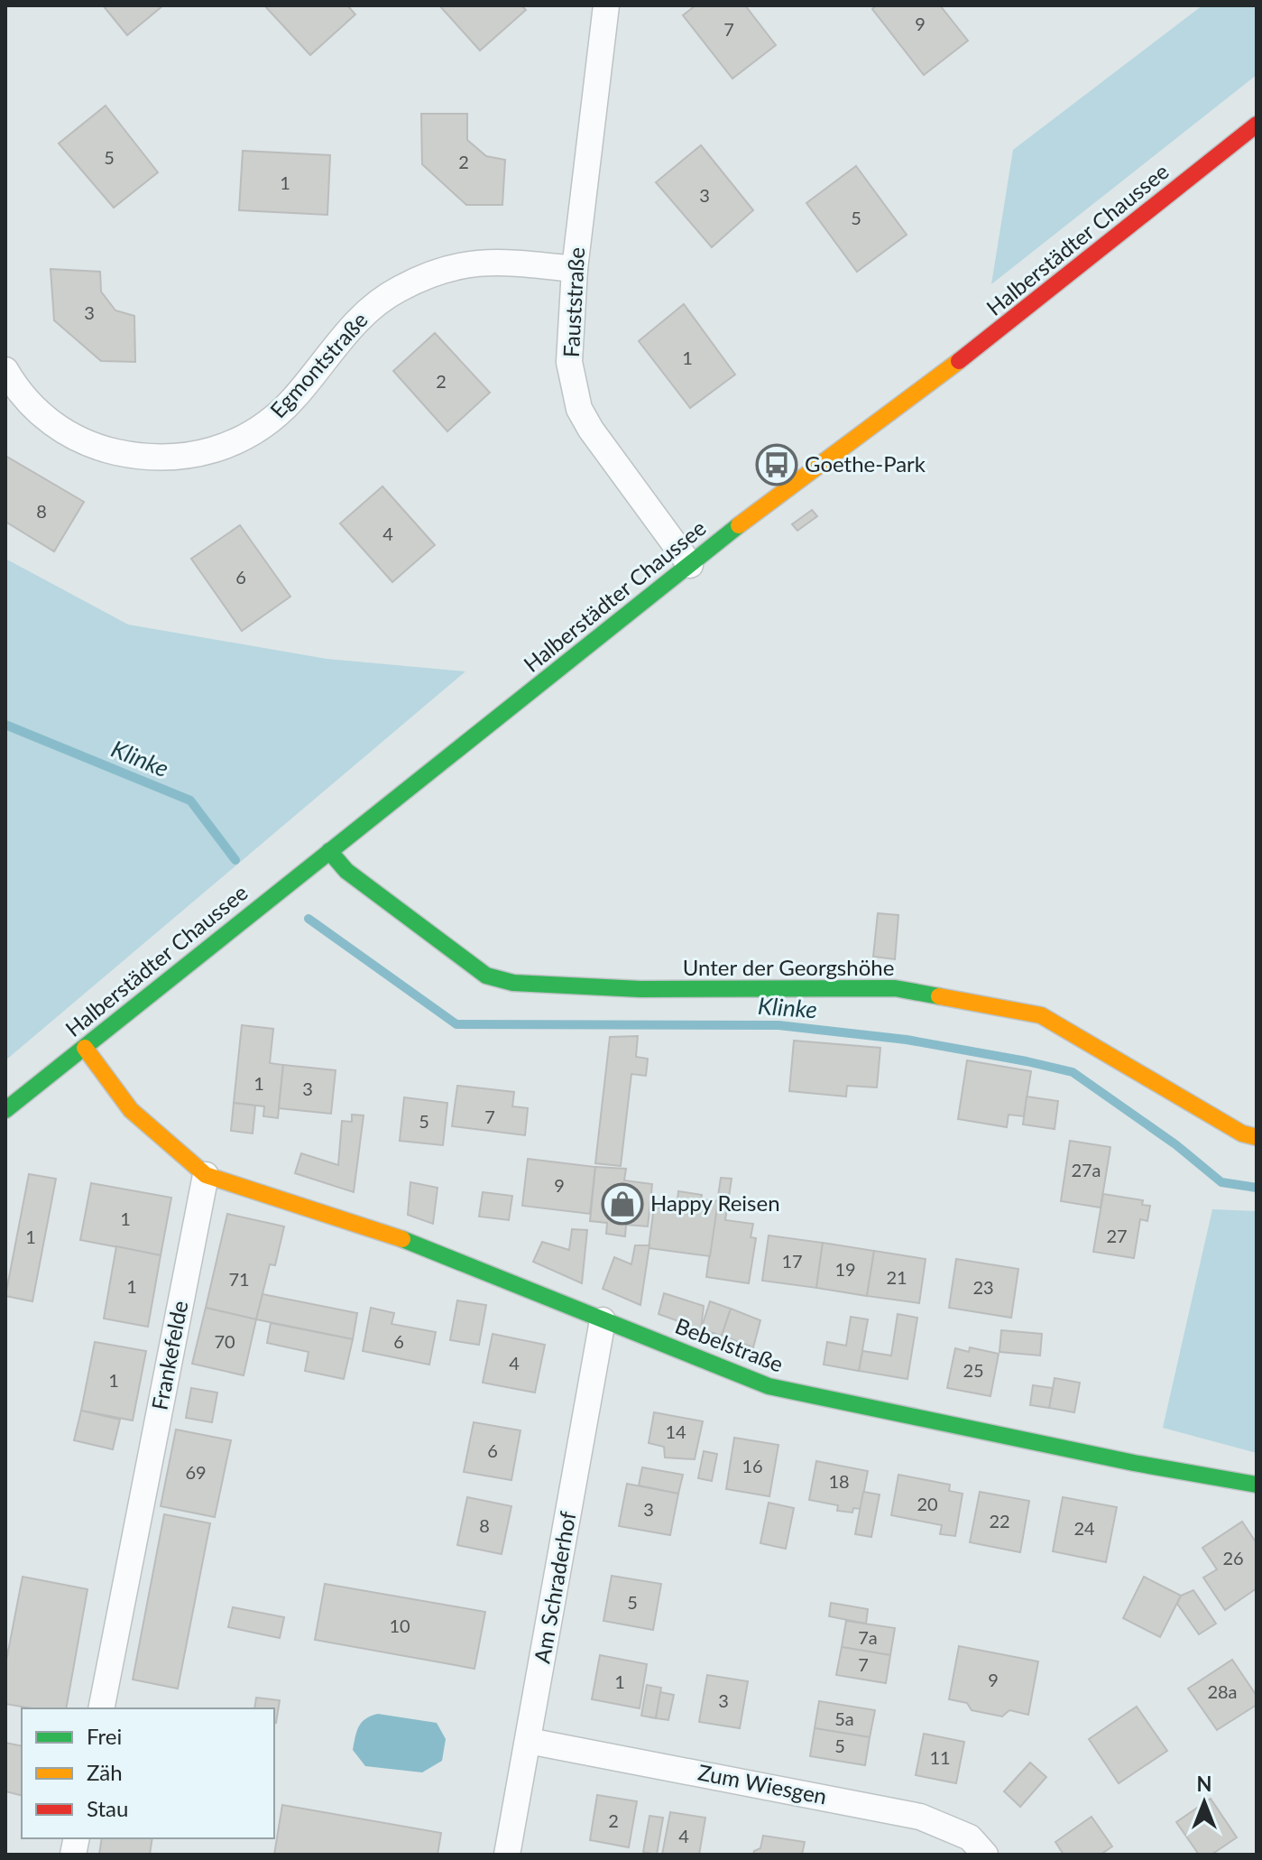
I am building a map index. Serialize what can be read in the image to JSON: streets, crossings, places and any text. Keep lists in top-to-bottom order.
{
  "streets": {
    "street": [
      "Halberstädter Chaussee",
      "Fauststraße",
      "Egmontstraße",
      "Unter der Georgshöhe",
      "Bebelstraße",
      "Frankefelde",
      "Am Schraderhof",
      "Zum Wiesgen"
    ]
  },
  "crossings": [
    ["Halberstädter Chaussee", "Fauststraße"],
    ["Halberstädter Chaussee", "Unter der Georgshöhe"],
    ["Fauststraße", "Egmontstraße"],
    ["Bebelstraße", "Frankefelde"],
    ["Bebelstraße", "Am Schraderhof"],
    ["Am Schraderhof", "Zum Wiesgen"]
  ],
  "water": ["Klinke"],
  "places": {
    "bus stop": ["Goethe-Park"],
    "shop": ["Happy Reisen"]
  },
  "house_numbers": [
    "9",
    "7",
    "5",
    "2",
    "1",
    "3",
    "5",
    "3",
    "1",
    "2",
    "8",
    "4",
    "6",
    "1",
    "3",
    "7",
    "5",
    "27a",
    "9",
    "1",
    "27",
    "1",
    "17",
    "19",
    "21",
    "71",
    "1",
    "23",
    "70",
    "6",
    "4",
    "25",
    "1",
    "14",
    "6",
    "16",
    "69",
    "18",
    "20",
    "3",
    "22",
    "8",
    "24",
    "26",
    "5",
    "10",
    "7a",
    "7",
    "9",
    "1",
    "28a",
    "3",
    "5a",
    "5",
    "11",
    "2",
    "4"
  ],
  "legend": ["Frei", "Zäh", "Stau"],
  "north": "top"
}
